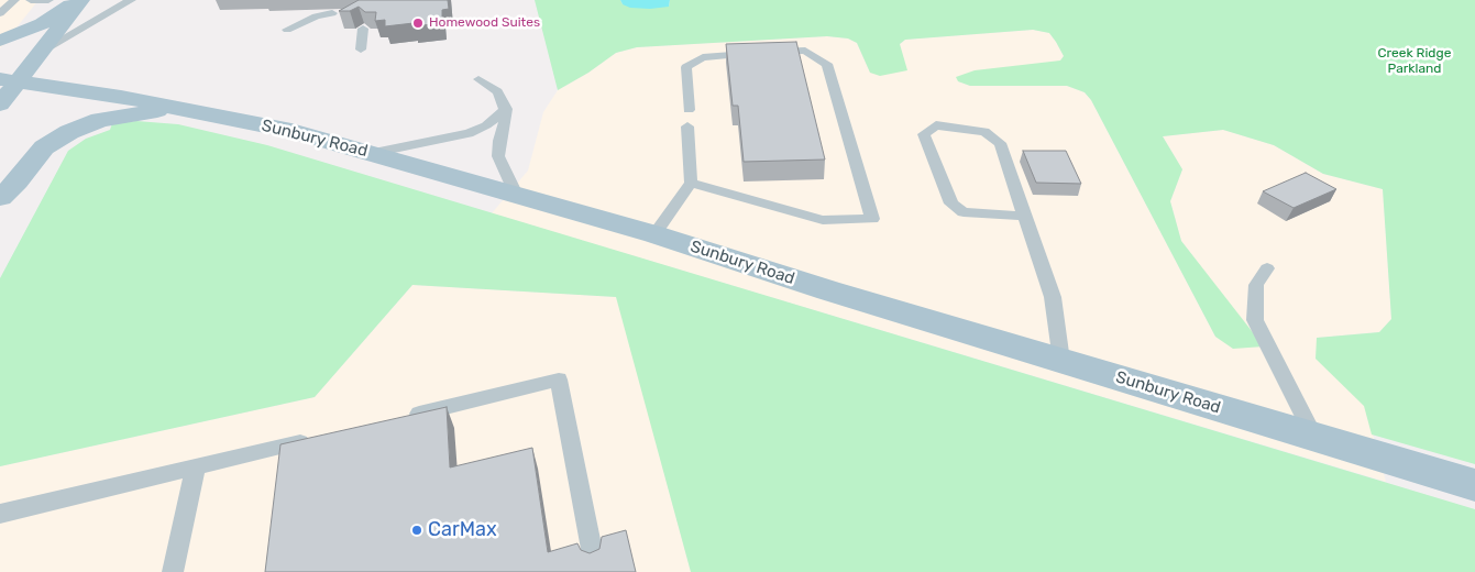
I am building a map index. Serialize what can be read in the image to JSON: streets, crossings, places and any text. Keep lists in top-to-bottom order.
{
  "streets": {
    "main road": ["Sunbury Road"]
  },
  "parks": ["Creek Ridge Parkland"],
  "places": ["Homewood Suites", "CarMax"]
}
